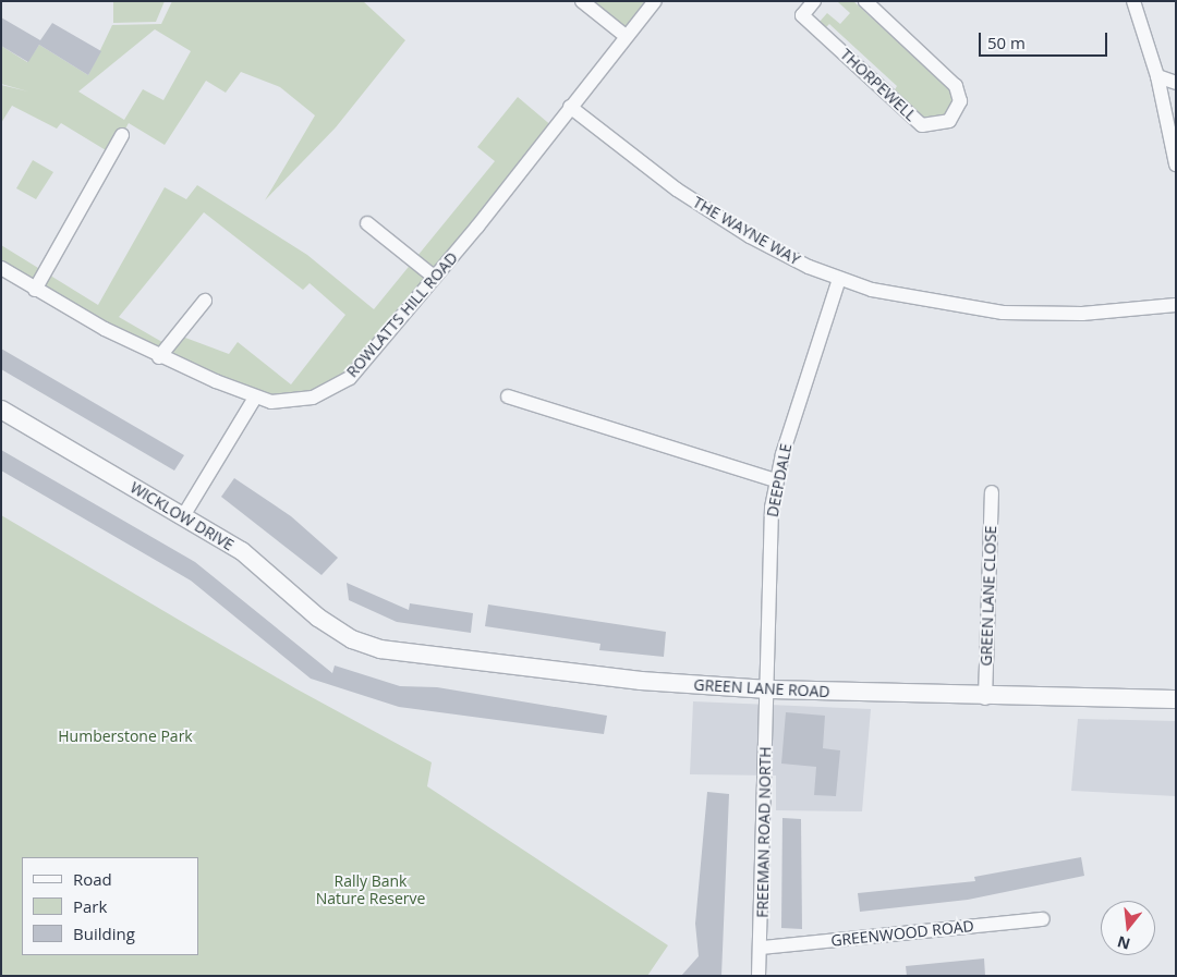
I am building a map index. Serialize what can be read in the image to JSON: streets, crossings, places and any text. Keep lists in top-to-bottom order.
{
  "streets": {
    "street": [
      "THORPEWELL",
      "THE WAYNE WAY",
      "ROWLATTS HILL ROAD",
      "DEEPDALE",
      "WICKLOW DRIVE",
      "GREEN LANE CLOSE",
      "GREEN LANE ROAD",
      "FREEMAN ROAD NORTH",
      "GREENWOOD ROAD"
    ]
  },
  "crossings": [
    ["THE WAYNE WAY", "ROWLATTS HILL ROAD"],
    ["THE WAYNE WAY", "DEEPDALE"],
    ["DEEPDALE", "GREEN LANE ROAD"],
    ["DEEPDALE", "FREEMAN ROAD NORTH"],
    ["WICKLOW DRIVE", "GREEN LANE ROAD"],
    ["GREEN LANE CLOSE", "GREEN LANE ROAD"],
    ["GREEN LANE ROAD", "FREEMAN ROAD NORTH"],
    ["FREEMAN ROAD NORTH", "GREENWOOD ROAD"]
  ],
  "parks": ["Humberstone Park", "Rally Bank Nature Reserve"],
  "legend": ["Road", "Park", "Building"],
  "scale_bar": "50 m",
  "north": "bottom"
}
